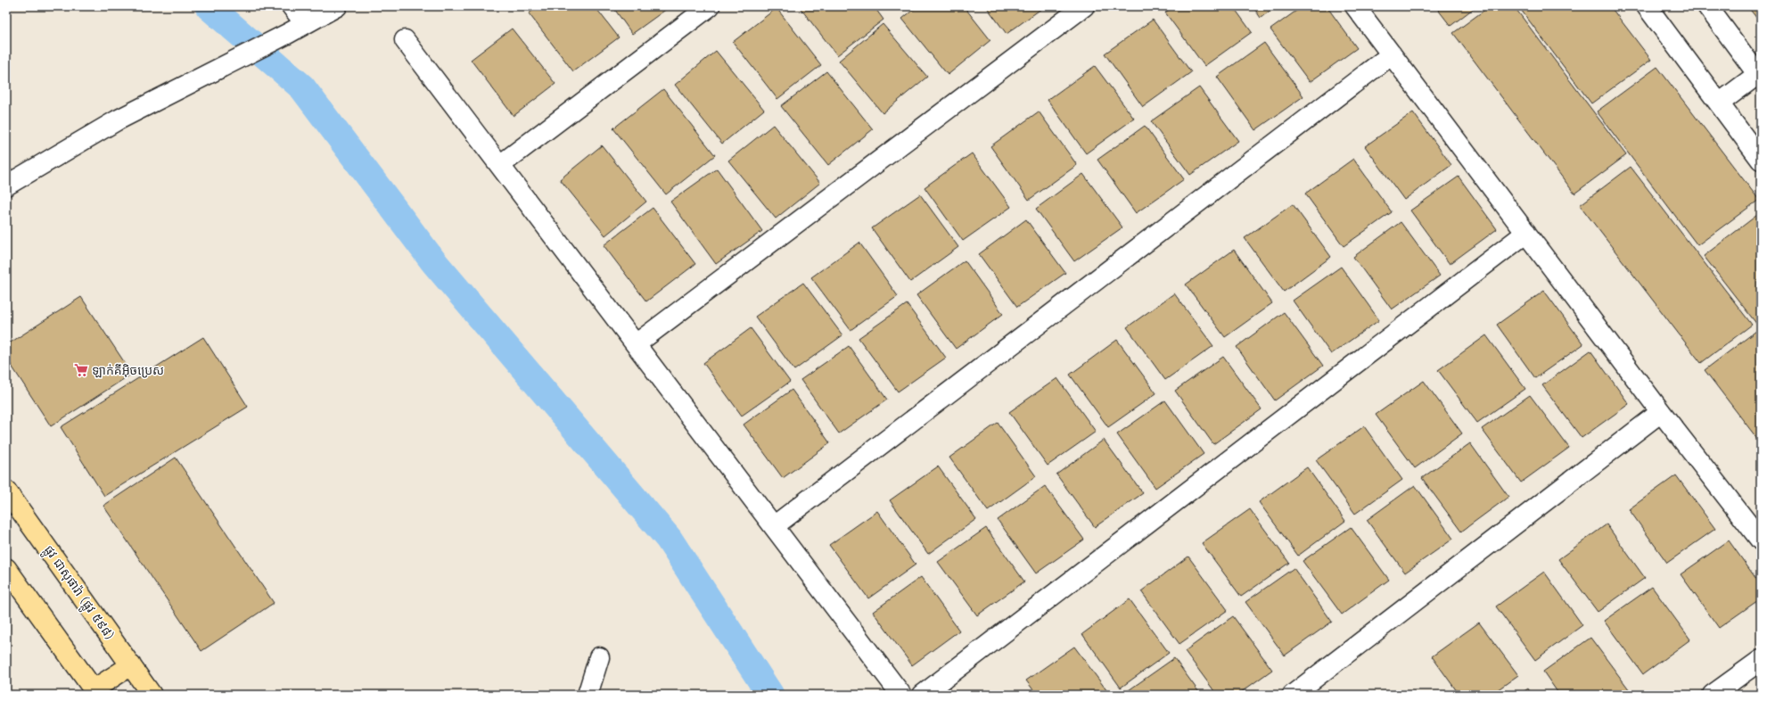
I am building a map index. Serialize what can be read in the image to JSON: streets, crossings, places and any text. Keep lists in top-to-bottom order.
{
  "streets": {
    "main road": ["ផ្លូវ ជាសុផារ៉ា (ផ្លូវ ៥៩៨)"]
  },
  "places": {
    "supermarket": ["ឡាក់គីអ៊ិចប្រេស"]
  }
}
